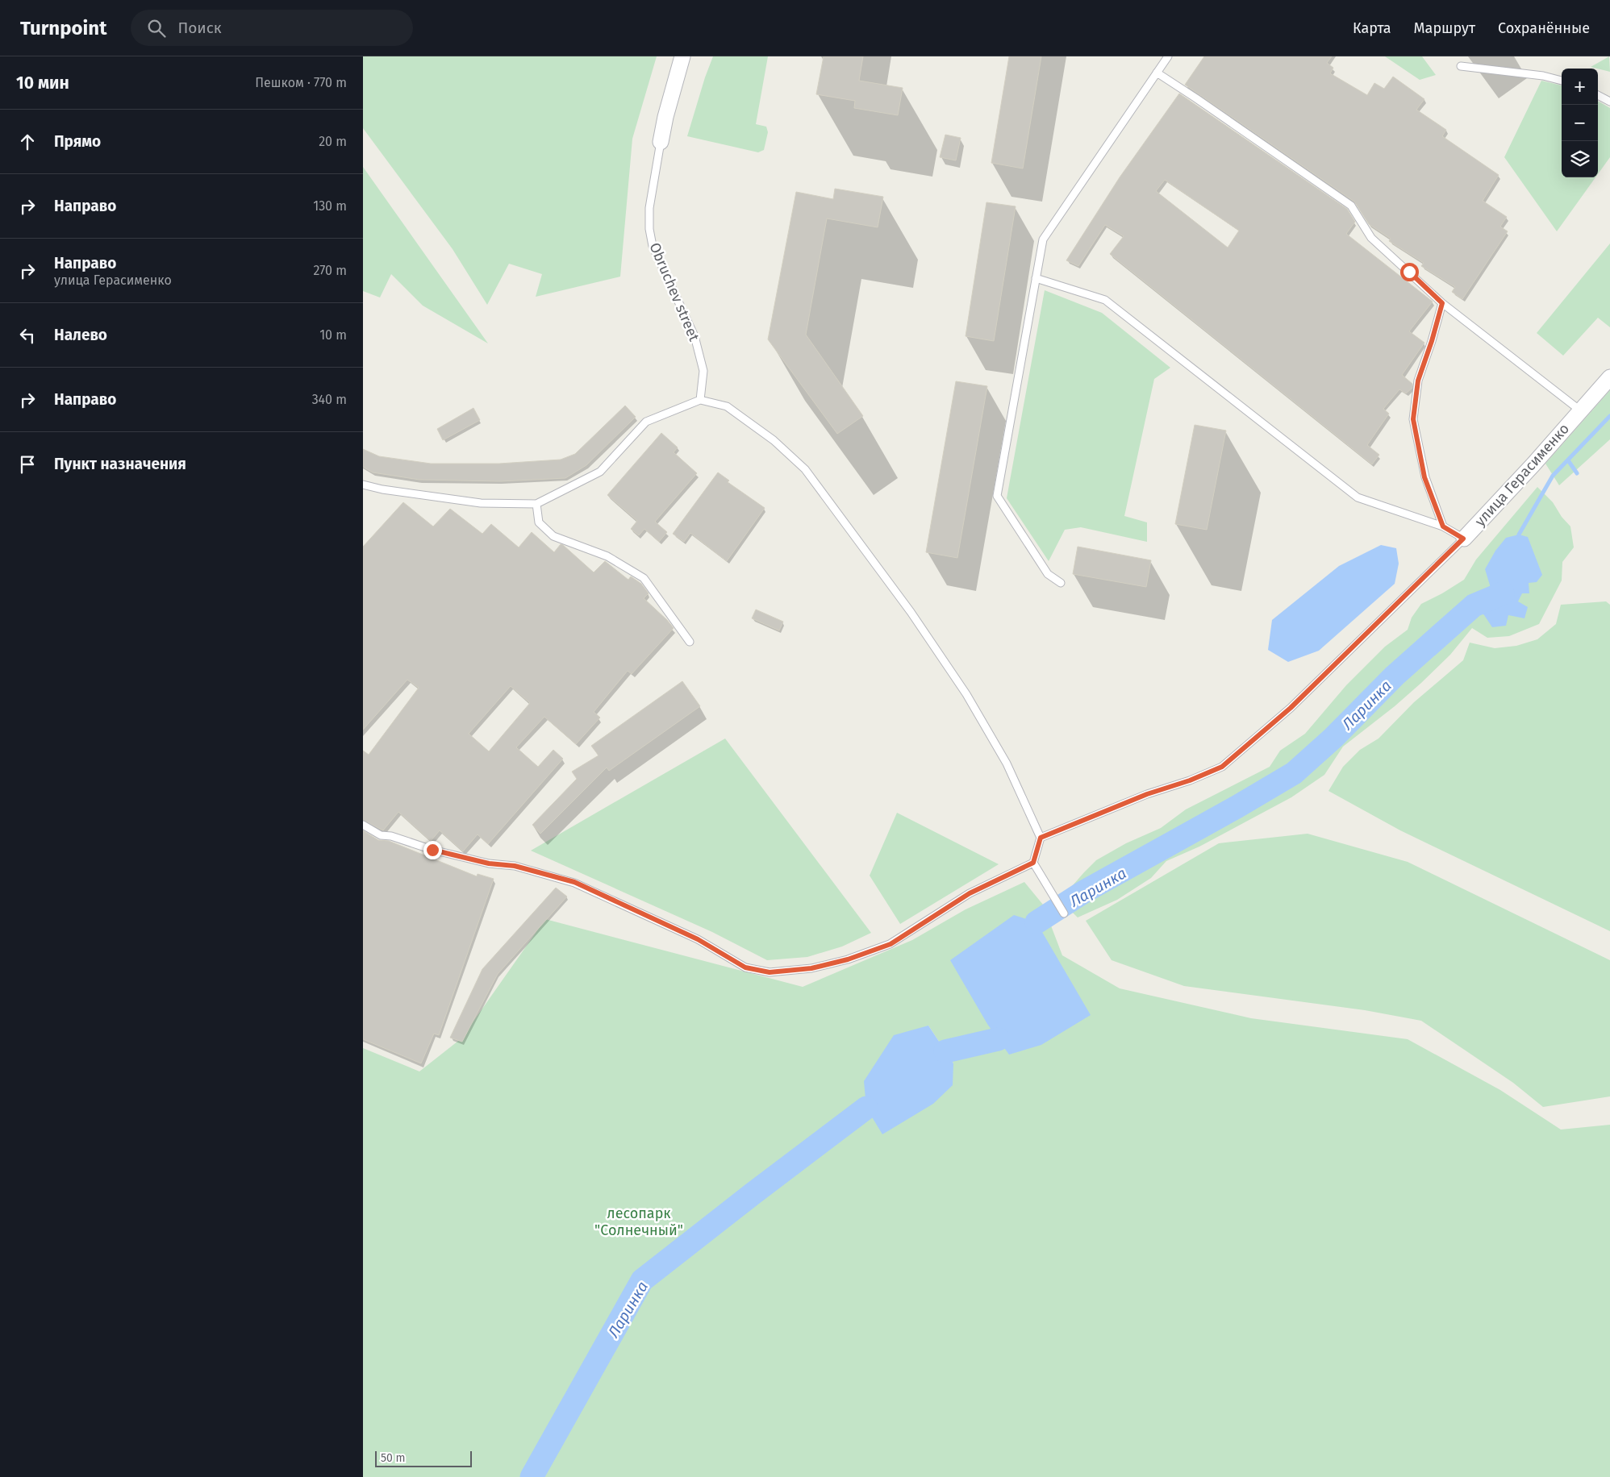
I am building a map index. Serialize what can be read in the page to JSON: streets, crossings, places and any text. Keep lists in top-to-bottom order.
{
  "streets": {
    "street": ["Obruchev street", "улица Герасименко"]
  },
  "water": ["Ларинка"],
  "parks": ["лесопарк \"Солнечный\""],
  "scale_bar": "50 m",
  "page": {
    "header": "Turnpoint",
    "search": "Поиск",
    "nav": ["Карта", "Маршрут", "Сохранённые"],
    "heading": ["10 мин", "Пешком · 770 m"],
    "map_buttons": ["+", "−"],
    "list": [
      ["Прямо", "20 m"],
      ["Направо", "130 m"],
      ["Направо", "улица Герасименко", "270 m"],
      ["Налево", "10 m"],
      ["Направо", "340 m"],
      "Пункт назначения"
    ],
    "scale": "50 m"
  }
}
